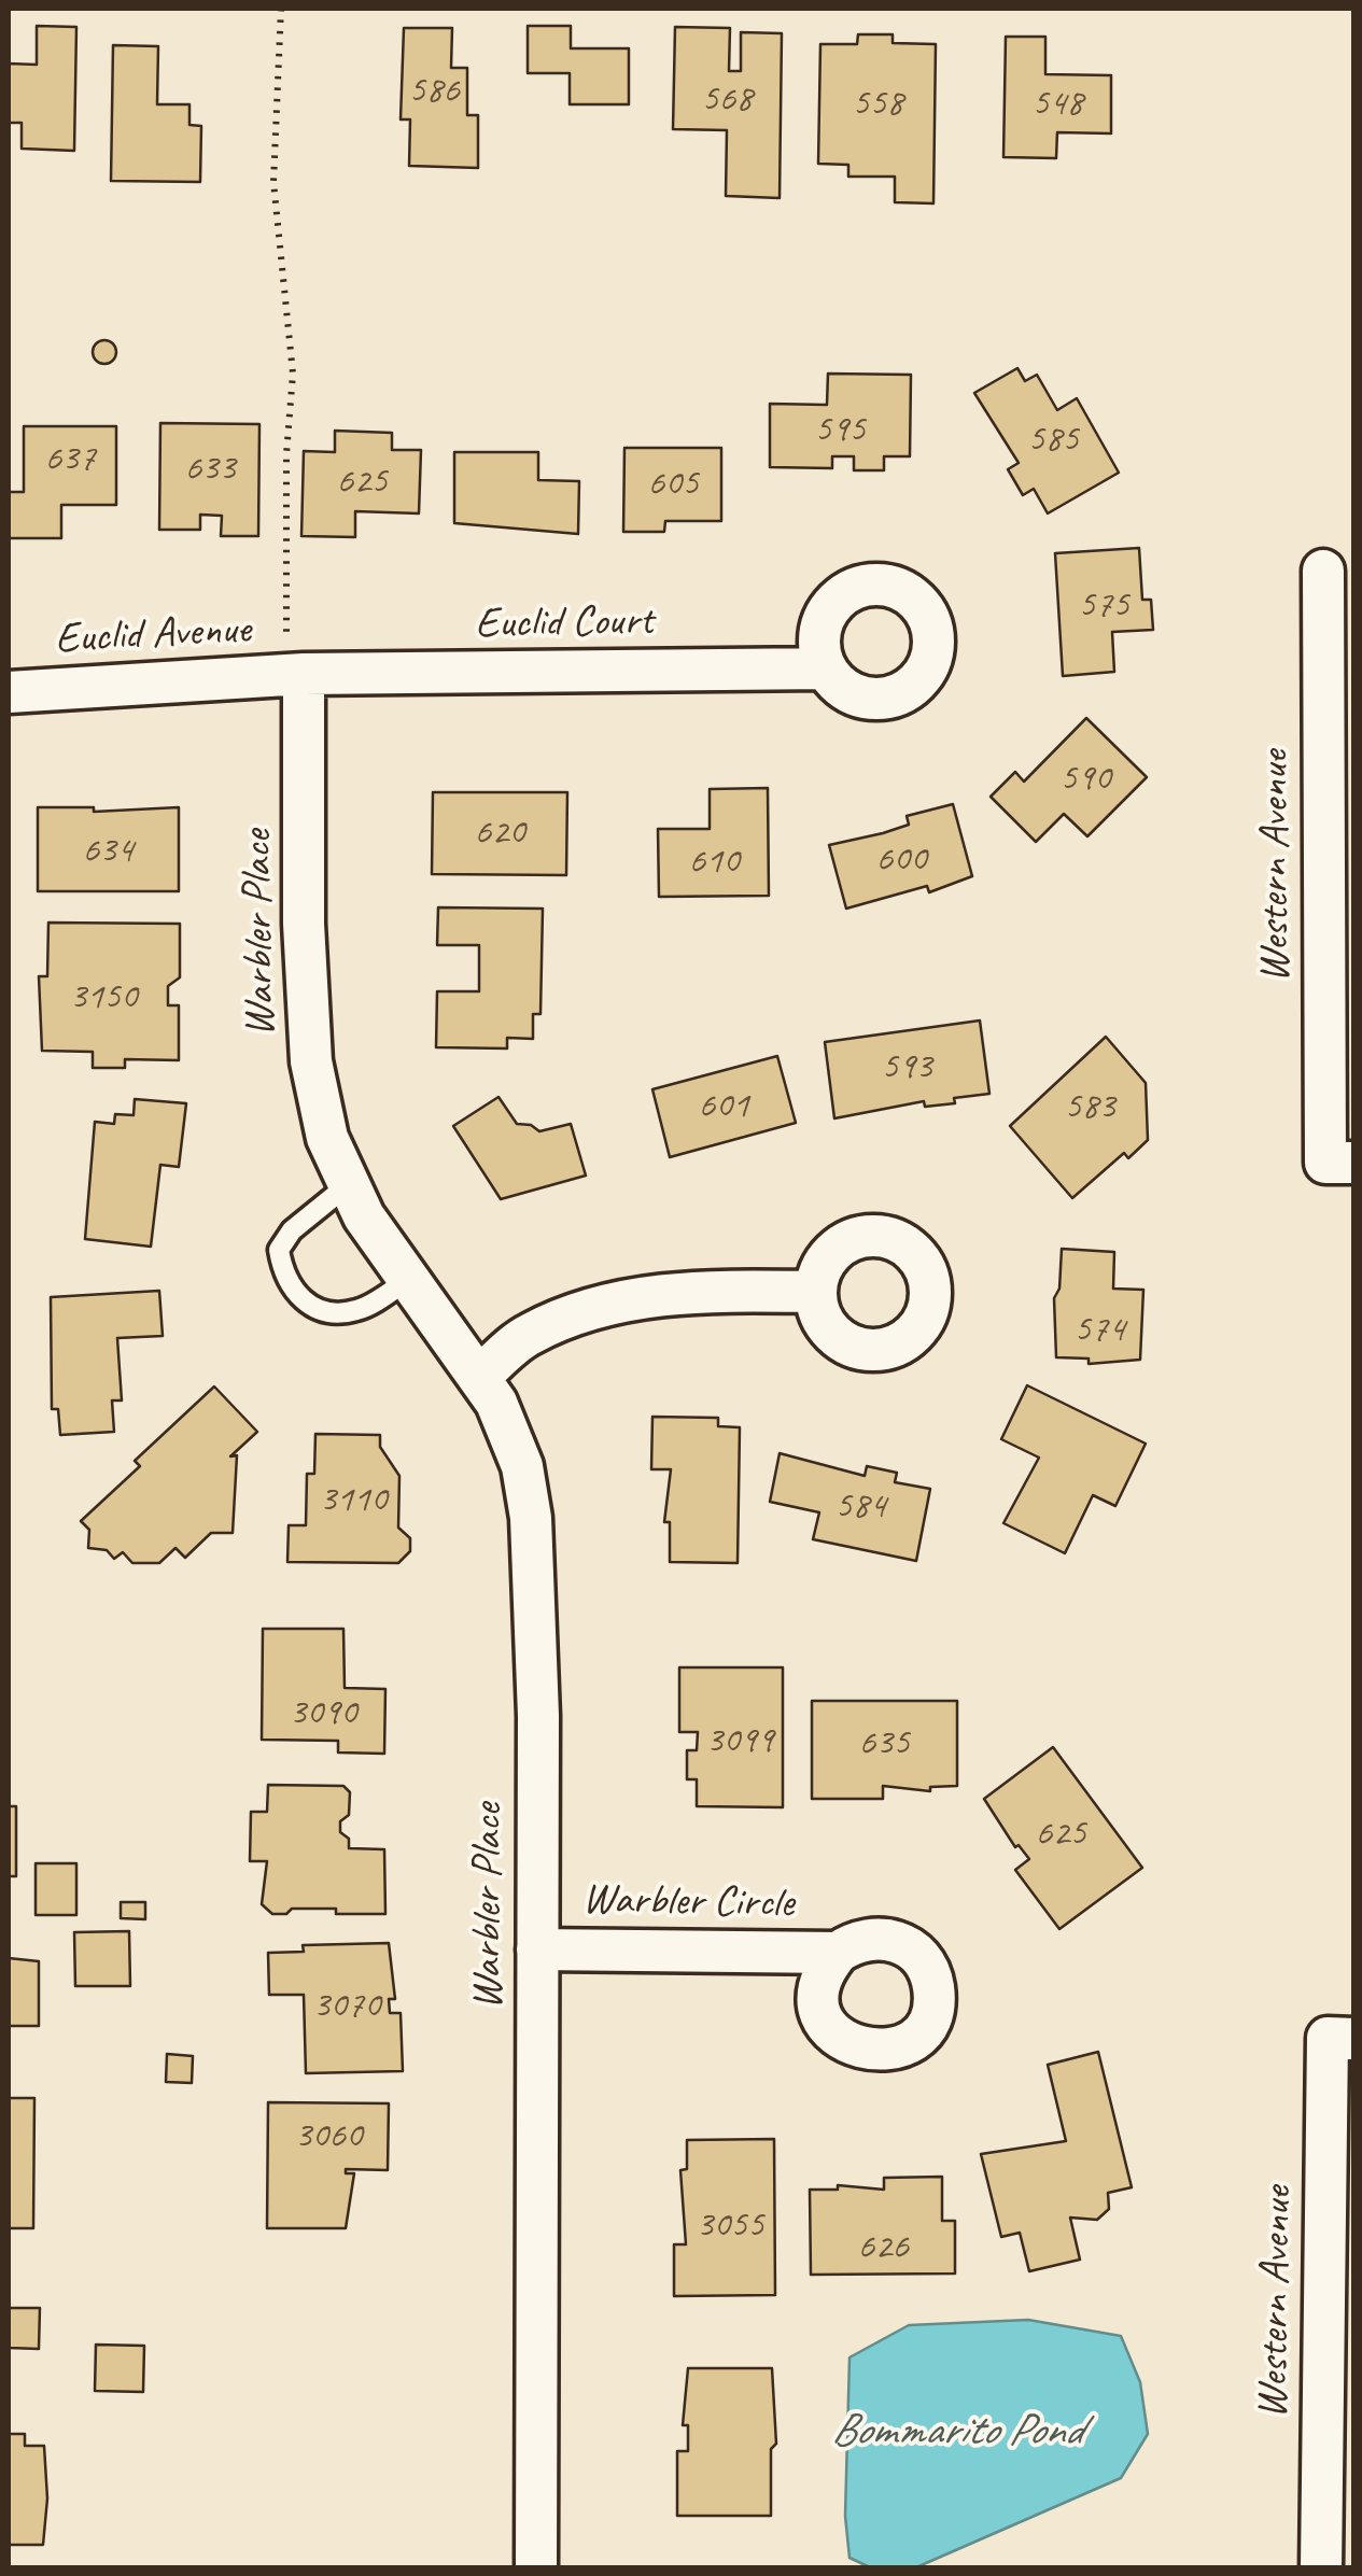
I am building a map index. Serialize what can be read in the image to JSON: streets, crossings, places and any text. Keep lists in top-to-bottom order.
{
  "streets": {
    "street": [
      "Euclid Court",
      "Euclid Avenue",
      "Western Avenue",
      "Warbler Place",
      "Warbler Circle"
    ]
  },
  "crossings": [
    ["Euclid Court", "Euclid Avenue"],
    ["Euclid Court", "Warbler Place"],
    ["Euclid Avenue", "Warbler Place"],
    ["Warbler Place", "Warbler Circle"]
  ],
  "water": ["Bommarito Pond"],
  "house_numbers": [
    "586",
    "568",
    "558",
    "548",
    "595",
    "585",
    "637",
    "633",
    "625",
    "605",
    "575",
    "590",
    "620",
    "634",
    "600",
    "610",
    "3150",
    "593",
    "601",
    "583",
    "574",
    "3110",
    "584",
    "3090",
    "3099",
    "635",
    "625",
    "3070",
    "3060",
    "3055",
    "626"
  ]
}
